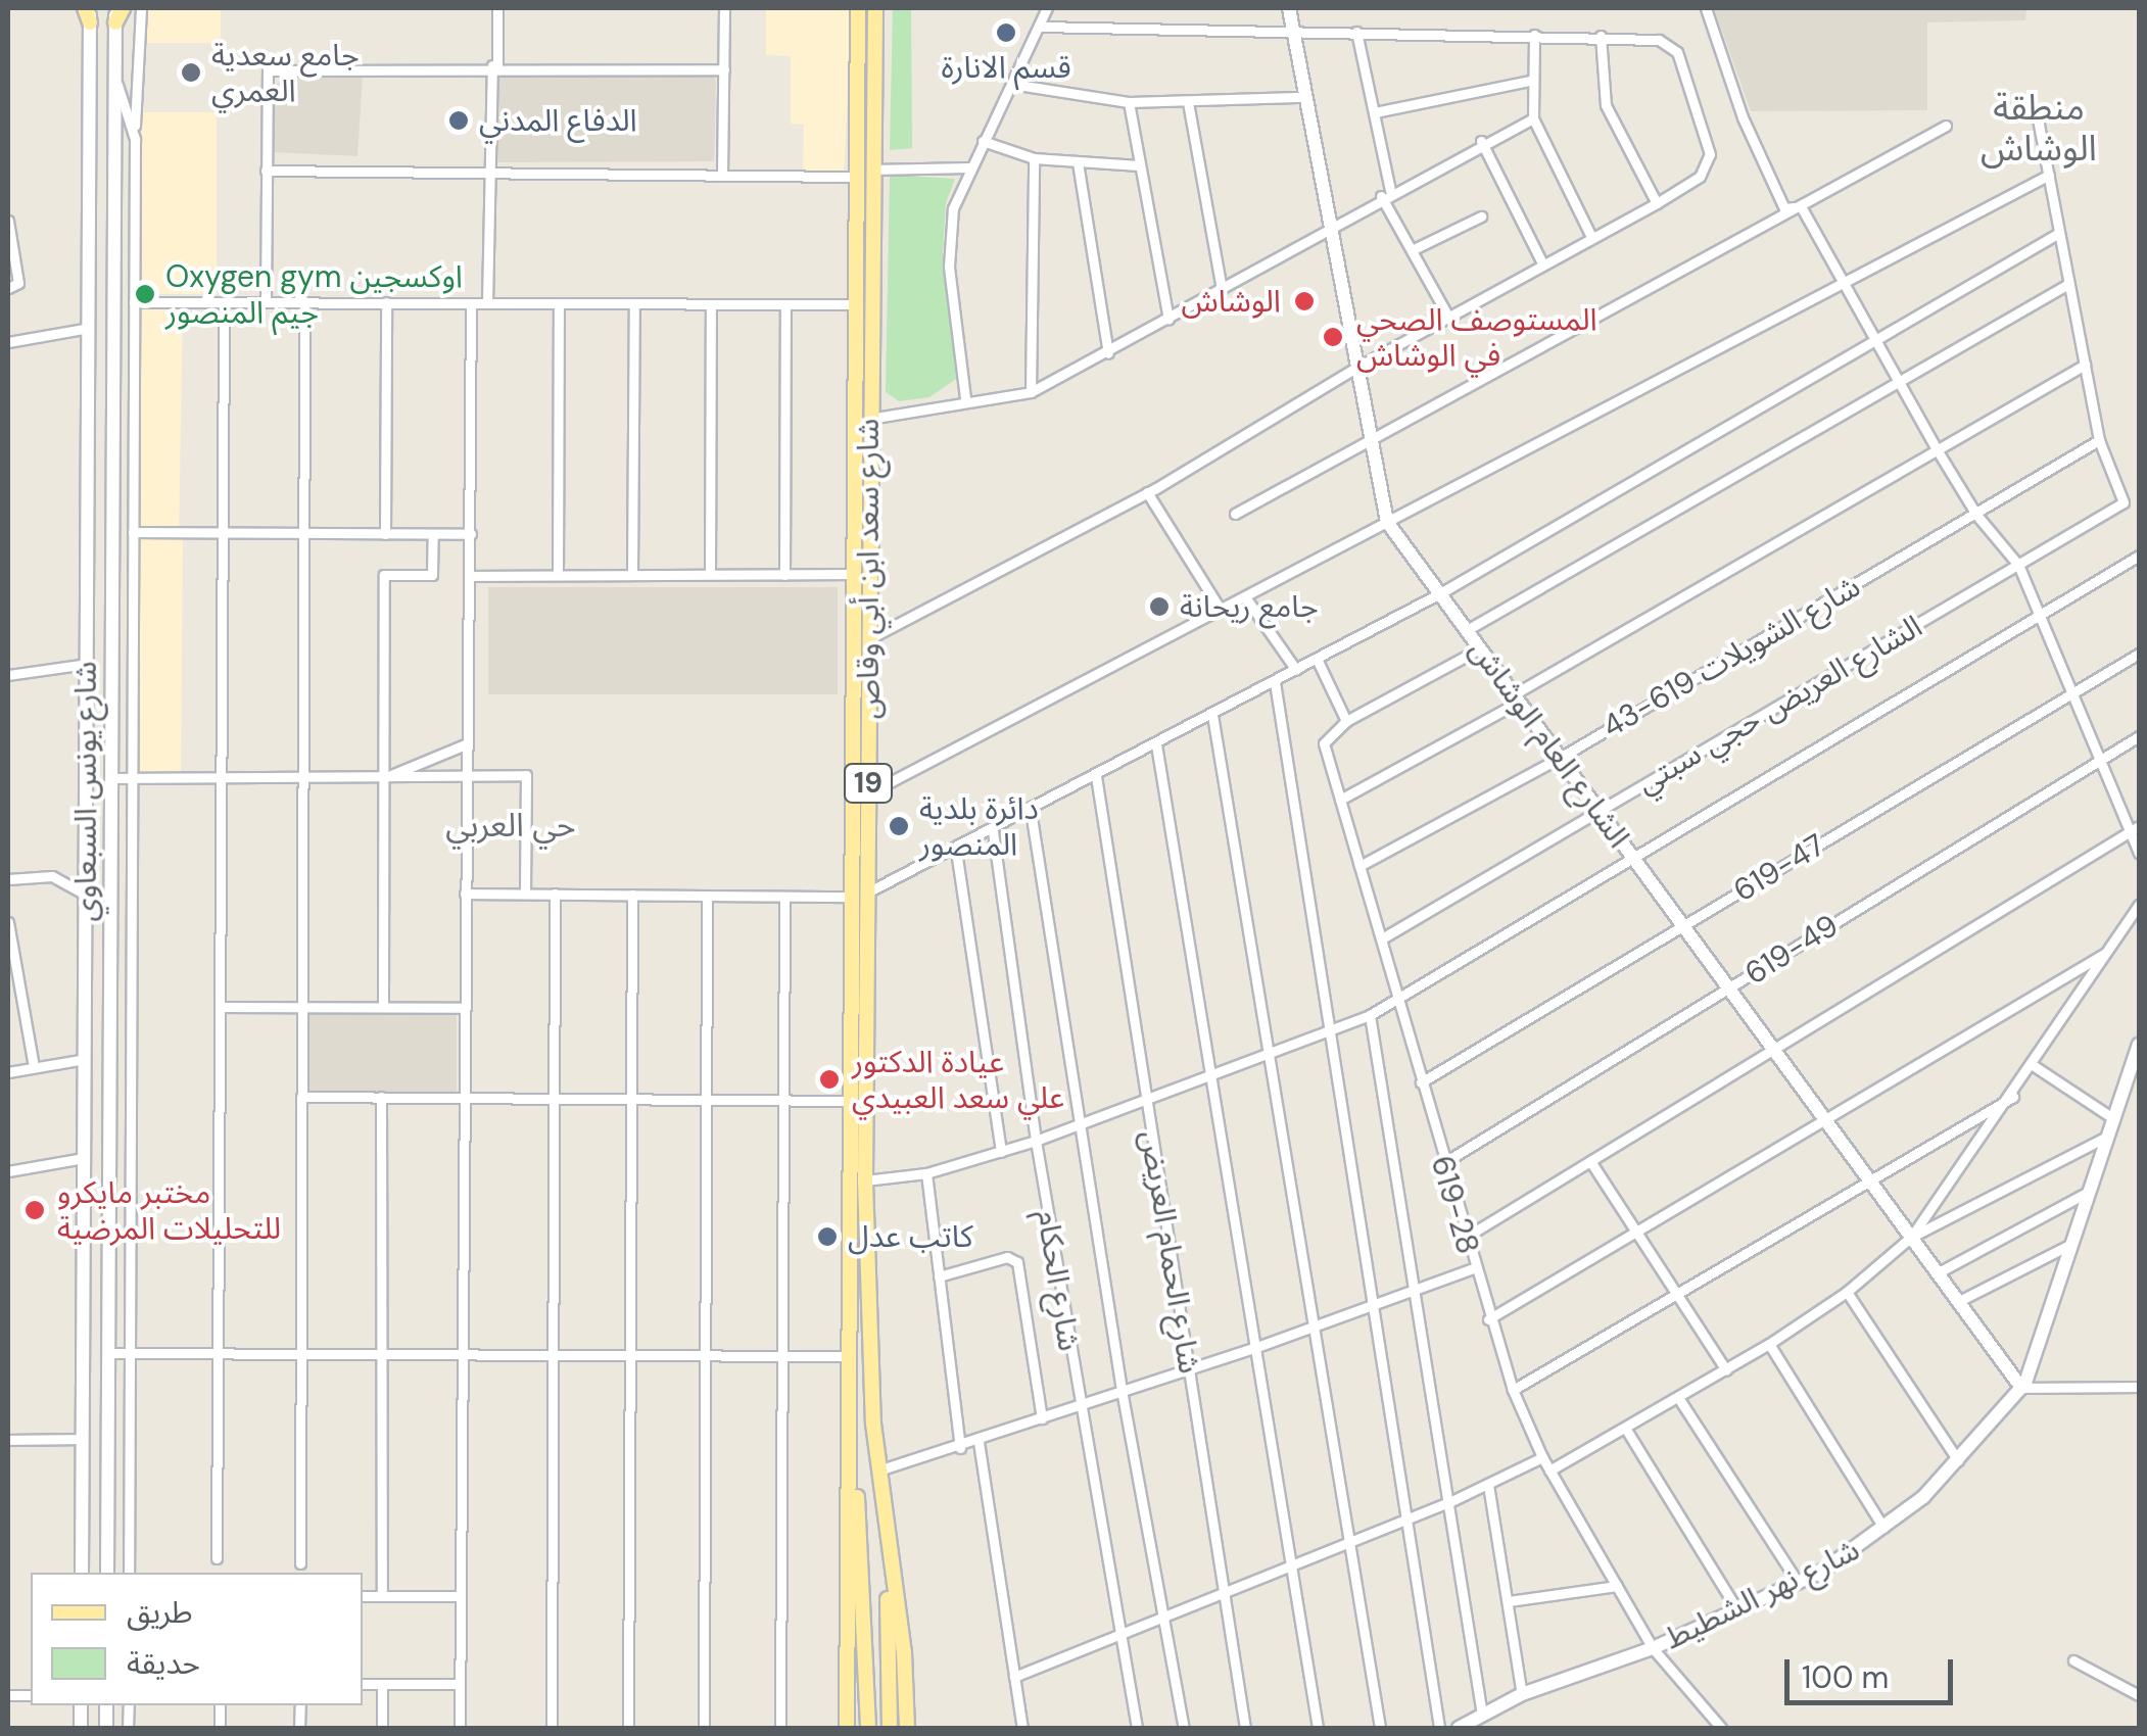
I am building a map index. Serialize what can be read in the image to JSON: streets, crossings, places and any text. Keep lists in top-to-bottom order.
{
  "streets": {
    "main road": [
      "شارع سعد ابن أبي وقاص",
      "الشارع العام الوشاش",
      "19",
      "شارع يونس السبعاوي",
      "شارع نهر الشطيط"
    ],
    "street": [
      "شارع الشويلات 619-43",
      "الشارع العريض حجي سبتي",
      "619-47",
      "619-49",
      "619-28",
      "شارع الحمام العريض",
      "شارع الحكام"
    ]
  },
  "crossings": [
    ["شارع الشويلات 619-43", "الشارع العريض حجي سبتي"],
    ["شارع الشويلات 619-43", "الشارع العام الوشاش"],
    ["شارع الشويلات 619-43", "619-28"],
    ["الشارع العريض حجي سبتي", "الشارع العام الوشاش"],
    ["الشارع العريض حجي سبتي", "619-28"],
    ["الشارع العام الوشاش", "619-47"],
    ["الشارع العام الوشاش", "619-49"],
    ["الشارع العام الوشاش", "شارع نهر الشطيط"],
    ["619-47", "619-28"],
    ["619-49", "619-28"],
    ["619-28", "شارع نهر الشطيط"]
  ],
  "districts": ["منطقة الوشاش", "حي العربي"],
  "places": [
    "قسم الانارة",
    "جامع سعدية العمري",
    "الدفاع المدني",
    "Oxygen gym اوكسجين جيم المنصور",
    "الوشاش",
    "المستوصف الصحي في الوشاش",
    "جامع ريحانة",
    "دائرة بلدية المنصور",
    "عيادة الدكتور علي سعد العبيدي",
    "مختبر مايكرو للتحليلات المرضية",
    "كاتب عدل"
  ],
  "legend": ["طريق", "حديقة"],
  "scale_bar": "100 m"
}
